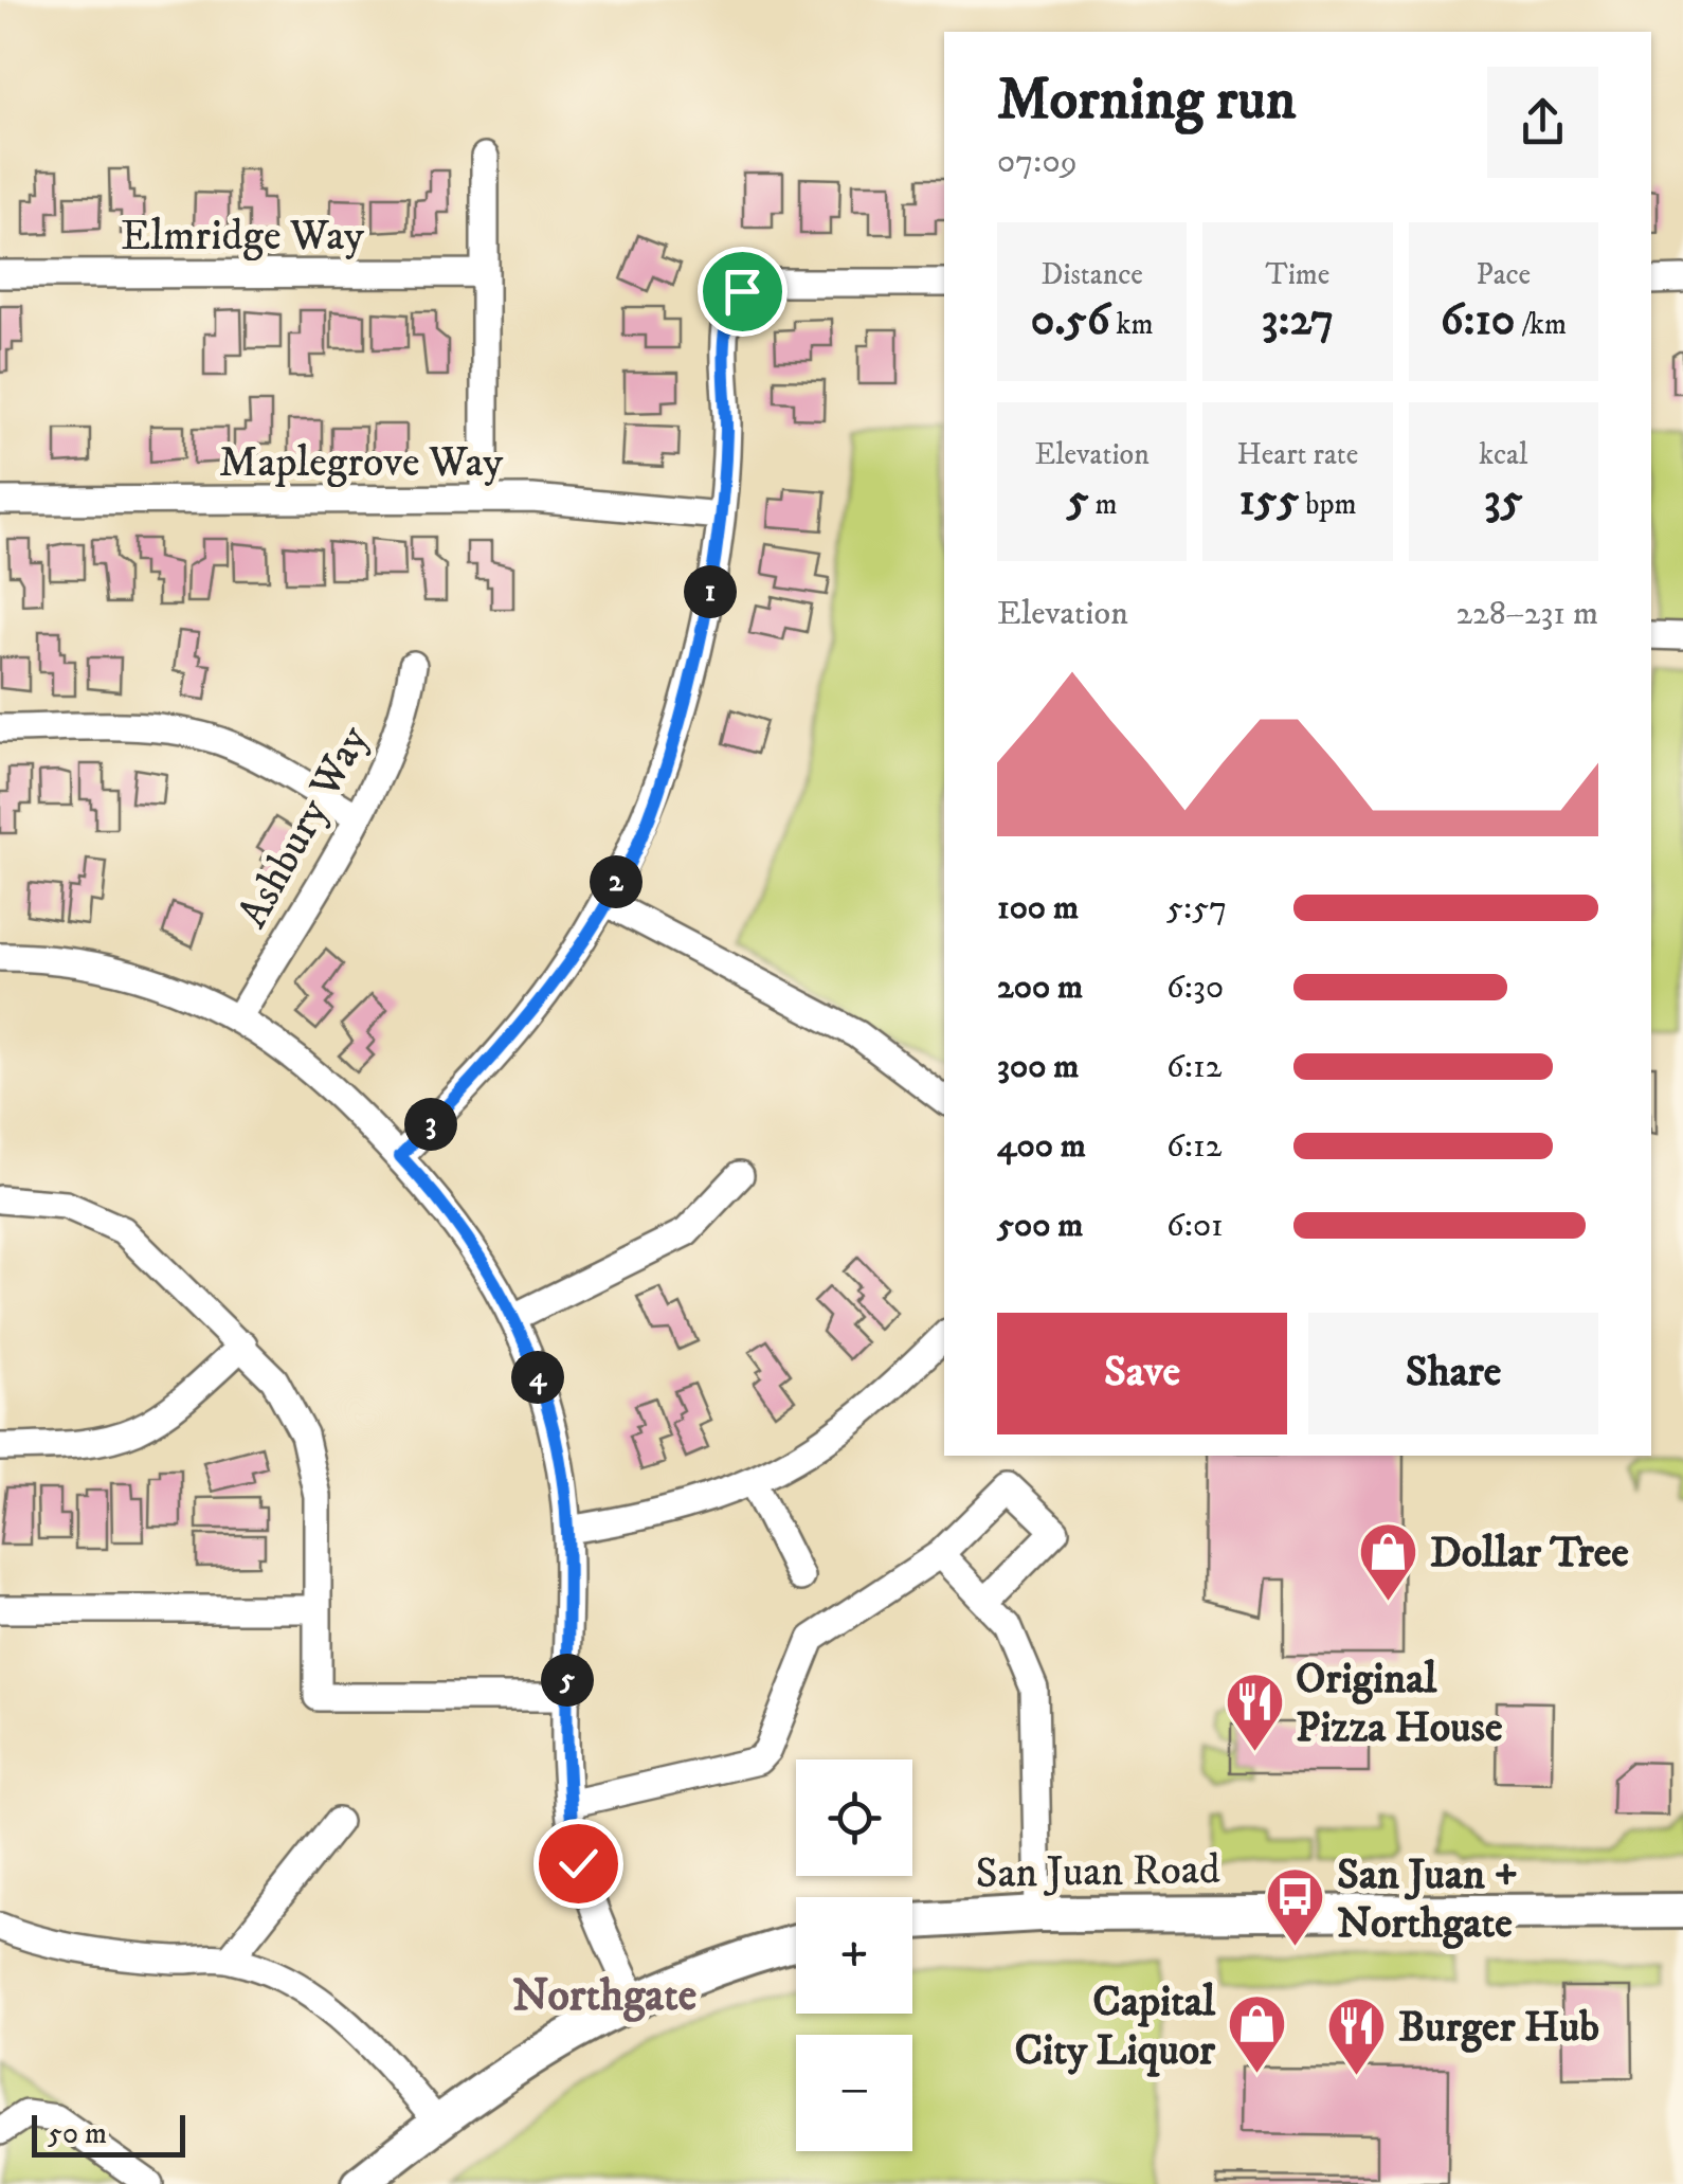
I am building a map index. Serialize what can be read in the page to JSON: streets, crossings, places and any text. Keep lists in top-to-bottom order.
{
  "streets": {
    "main road": ["San Juan Road"],
    "street": ["Elmridge Way", "Maplegrove Way", "Ashbury Way"]
  },
  "districts": ["Northgate"],
  "places": {
    "shop": ["Dollar Tree", "Capital City Liquor"],
    "restaurant": ["Original Pizza House", "Burger Hub"],
    "bus stop": ["San Juan + Northgate"]
  },
  "scale_bar": "50 m",
  "page": {
    "heading": ["Morning run", "07:09"],
    "stats": [
      ["Distance", "0.56 km"],
      ["Time", "3:27"],
      ["Pace", "6:10 /km"],
      ["Elevation", "5 m"],
      ["Heart rate", "155 bpm"],
      ["kcal", "35"]
    ],
    "pins": [
      "1",
      "2",
      "3",
      "4",
      "5"
    ],
    "chart": ["Elevation", "228–231 m"],
    "list": [
      {
        "name": "100 m",
        "note": "5:57"
      },
      {
        "name": "200 m",
        "note": "6:30"
      },
      {
        "name": "300 m",
        "note": "6:12"
      },
      {
        "name": "400 m",
        "note": "6:12"
      },
      {
        "name": "500 m",
        "note": "6:01"
      }
    ],
    "buttons": ["Save", "Share"],
    "map_buttons": ["+", "−"],
    "scale": "50 m"
  }
}
